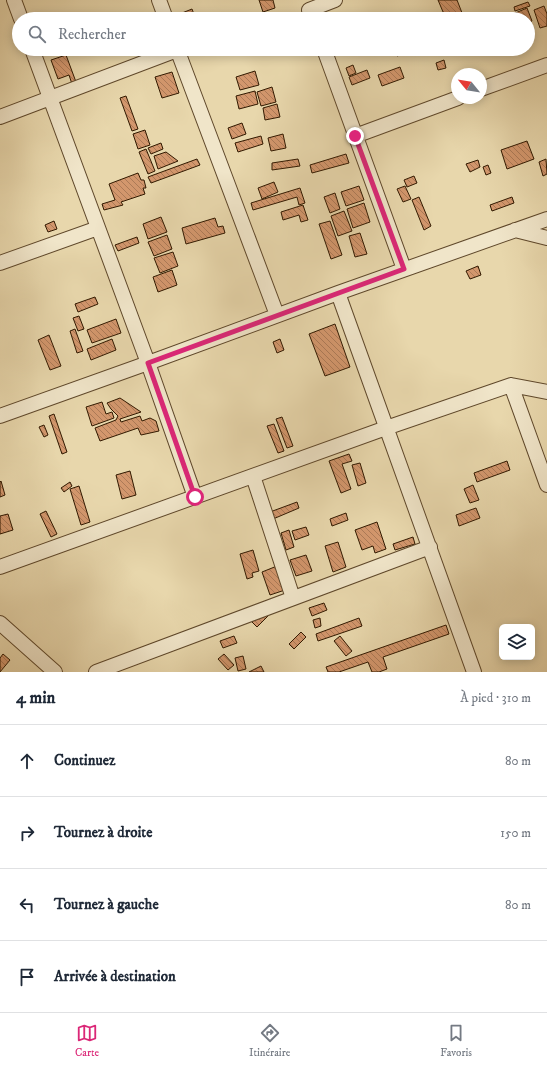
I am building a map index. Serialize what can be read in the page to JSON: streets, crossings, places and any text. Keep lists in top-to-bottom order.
{
  "north": "top left",
  "page": {
    "search": "Rechercher",
    "heading": ["4 min", "À pied · 310 m"],
    "list": [
      ["Continuez", "80 m"],
      ["Tournez à droite", "150 m"],
      ["Tournez à gauche", "80 m"],
      "Arrivée à destination"
    ],
    "nav": ["Carte", "Itinéraire", "Favoris"]
  }
}
